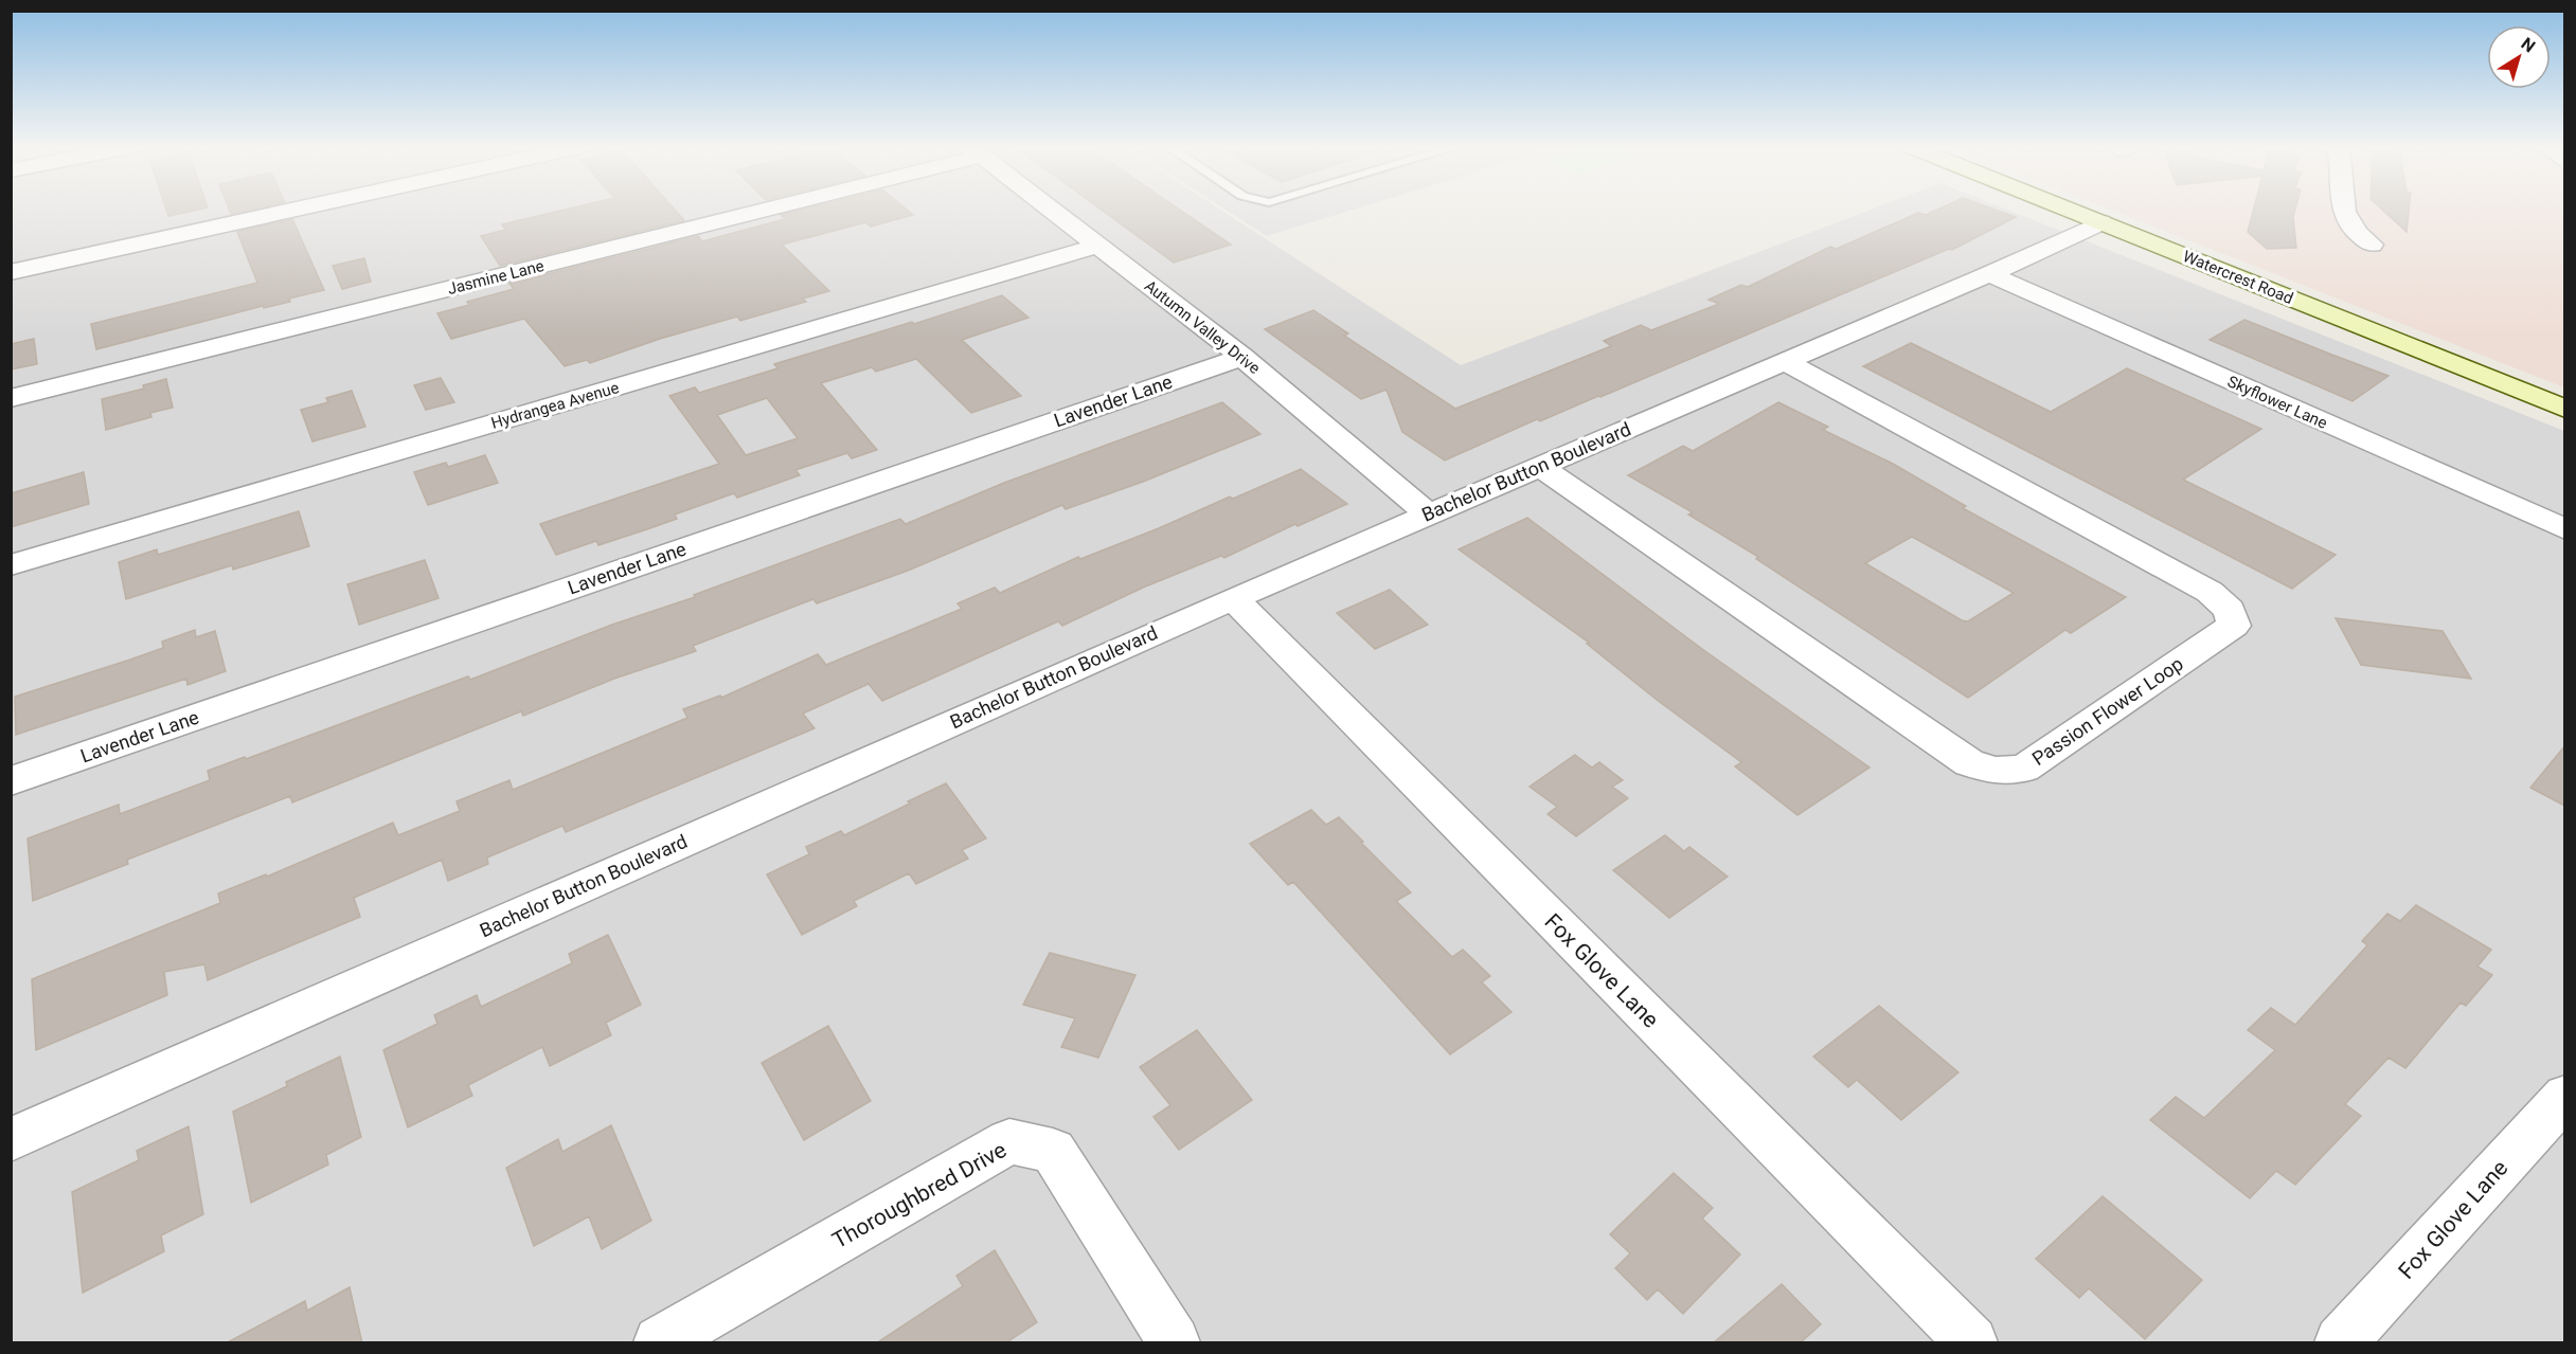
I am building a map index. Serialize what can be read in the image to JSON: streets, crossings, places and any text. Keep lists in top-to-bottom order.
{
  "streets": {
    "street": [
      "Jasmine Lane",
      "Watercrest Road",
      "Autumn Valley Drive",
      "Lavender Lane",
      "Skyflower Lane",
      "Hydrangea Avenue",
      "Bachelor Button Boulevard",
      "Passion Flower Loop",
      "Fox Glove Lane",
      "Thoroughbred Drive"
    ]
  },
  "crossings": [
    ["Watercrest Road", "Bachelor Button Boulevard"],
    ["Autumn Valley Drive", "Lavender Lane"],
    ["Autumn Valley Drive", "Hydrangea Avenue"],
    ["Autumn Valley Drive", "Bachelor Button Boulevard"],
    ["Skyflower Lane", "Bachelor Button Boulevard"],
    ["Bachelor Button Boulevard", "Passion Flower Loop"],
    ["Bachelor Button Boulevard", "Fox Glove Lane"]
  ],
  "north": "top right"
}
